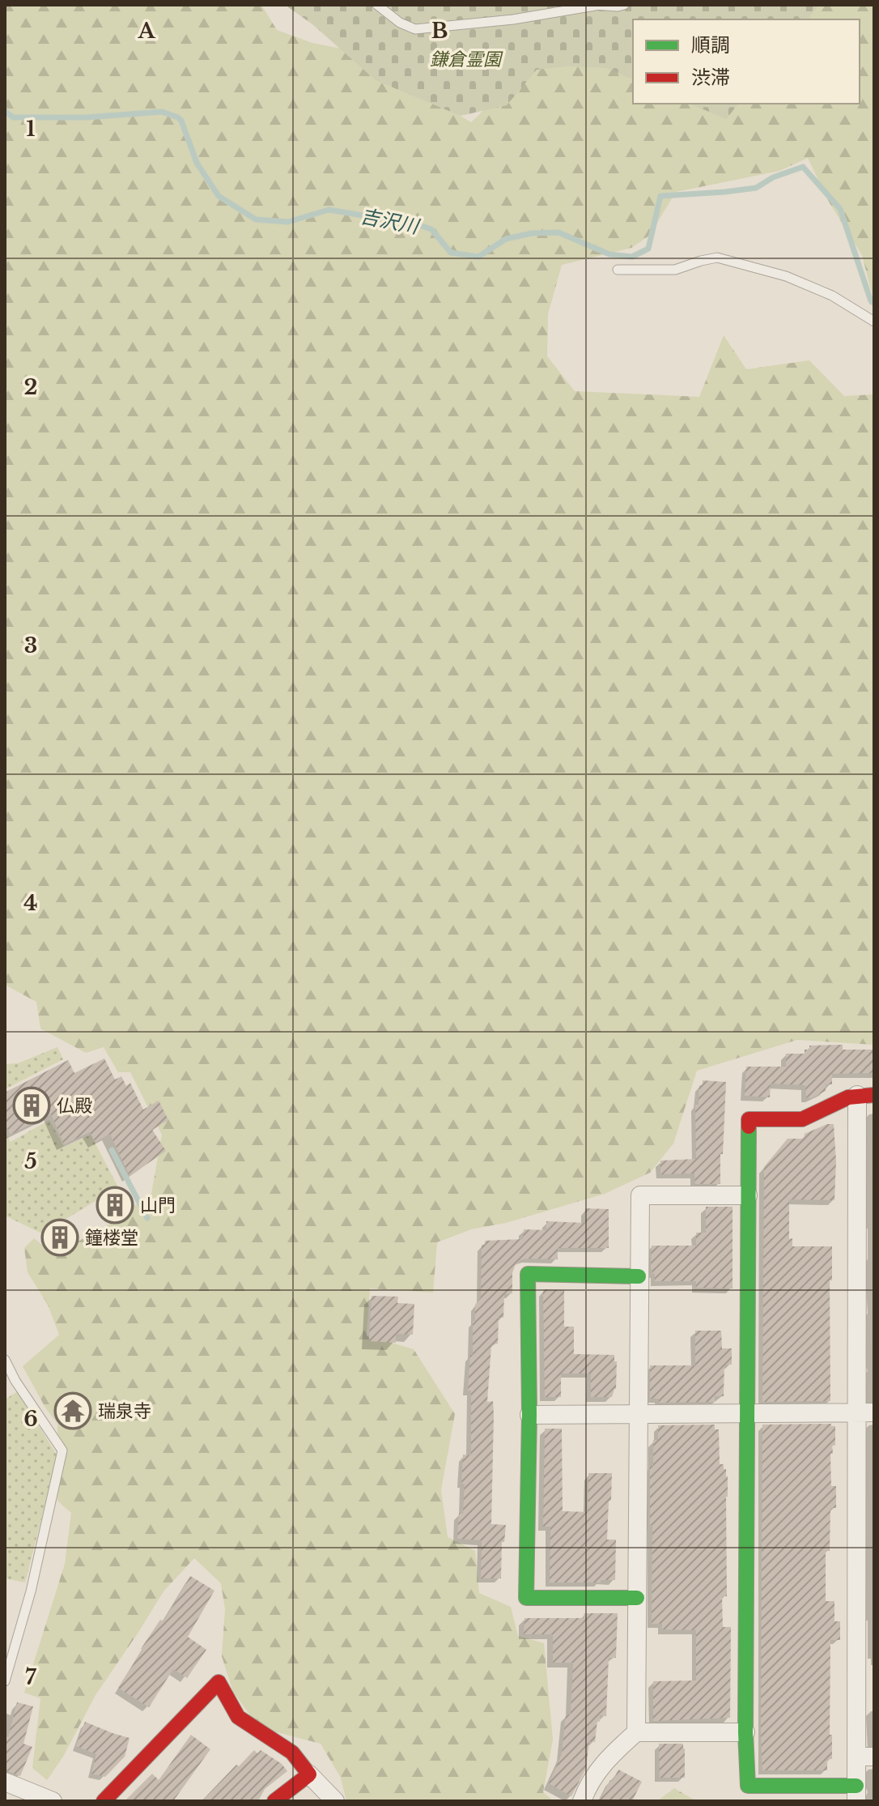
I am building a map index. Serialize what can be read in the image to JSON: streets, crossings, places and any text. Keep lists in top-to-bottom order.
{
  "water": ["吉沢川"],
  "parks": ["鎌倉霊園"],
  "places": {
    "building": ["仏殿", "山門", "鐘楼堂"],
    "temple": ["瑞泉寺"]
  },
  "legend": ["順調", "渋滞"],
  "grid": {
    "columns": ["A", "B"],
    "rows": [
      "1",
      "2",
      "3",
      "4",
      "5",
      "6",
      "7"
    ]
  }
}
